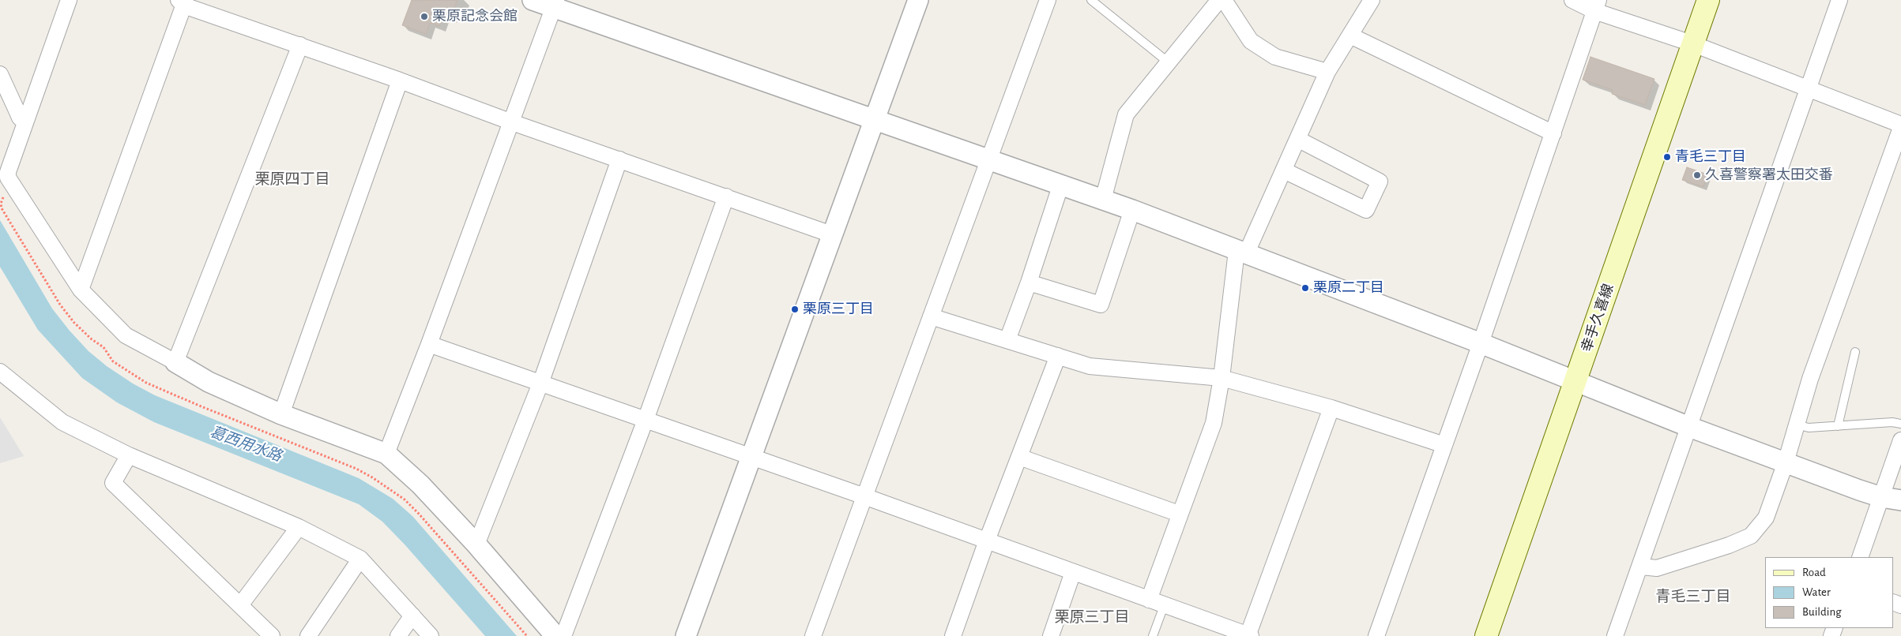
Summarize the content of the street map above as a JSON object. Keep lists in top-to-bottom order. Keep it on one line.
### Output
{"streets":{"main road":["幸手久喜線"]},"districts":["栗原四丁目","青毛三丁目","栗原三丁目"],"water":["葛西用水路"],"places":["栗原記念会館","青毛三丁目","久喜警察署太田交番","栗原二丁目","栗原三丁目"],"legend":["Road","Water","Building"]}
